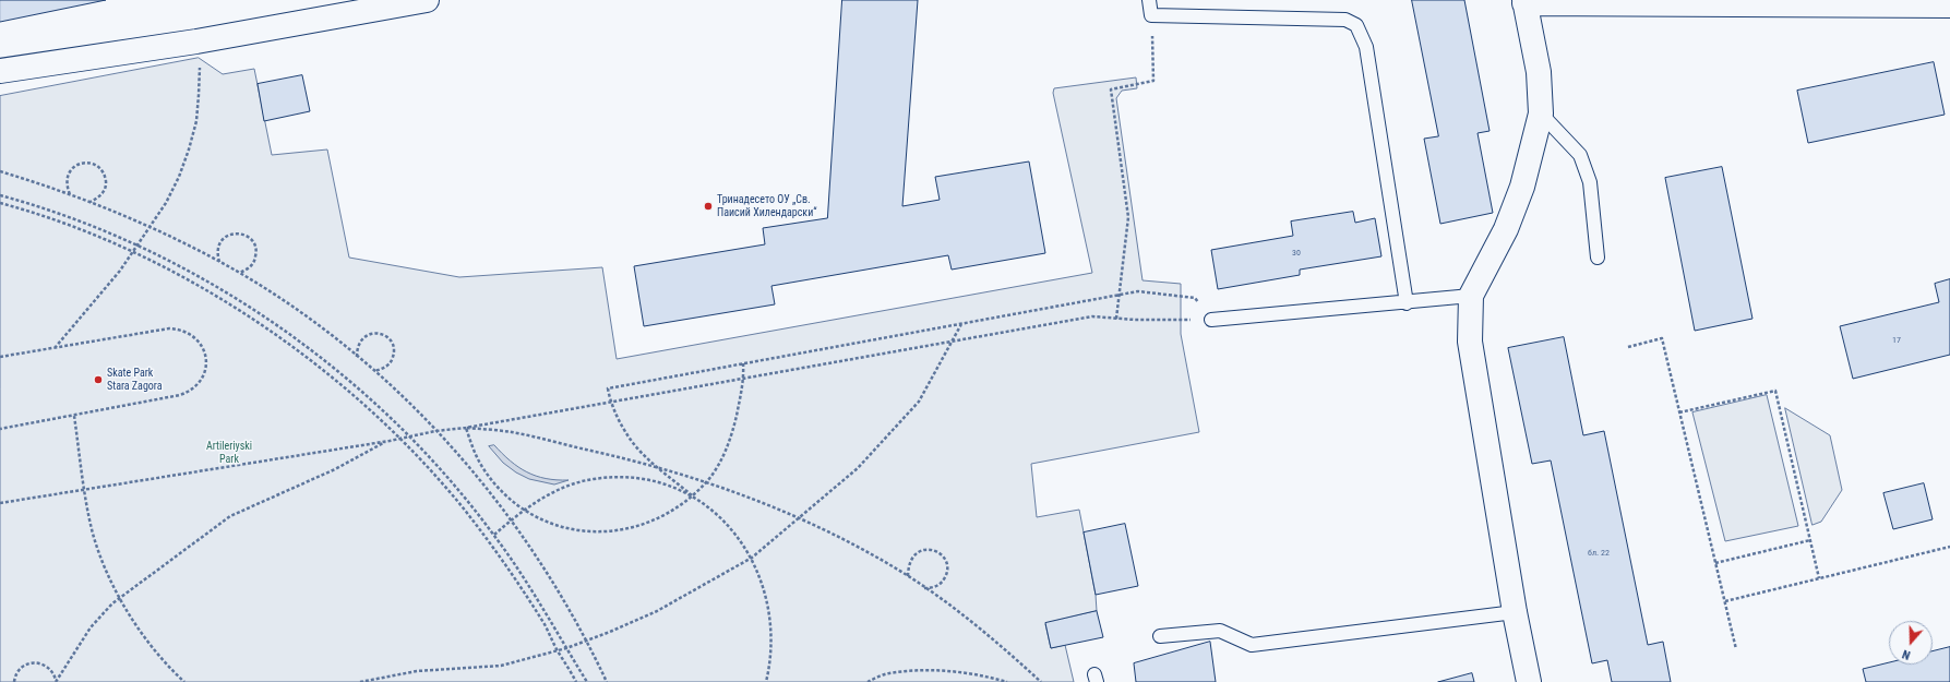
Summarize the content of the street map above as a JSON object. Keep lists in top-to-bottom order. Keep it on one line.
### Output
{"parks":["Artileriyski Park"],"places":["Тринадесето ОУ „Св. Паисий Хилендарски“","Skate Park Stara Zagora"],"house_numbers":["30","17","бл. 22"],"north":"bottom"}
